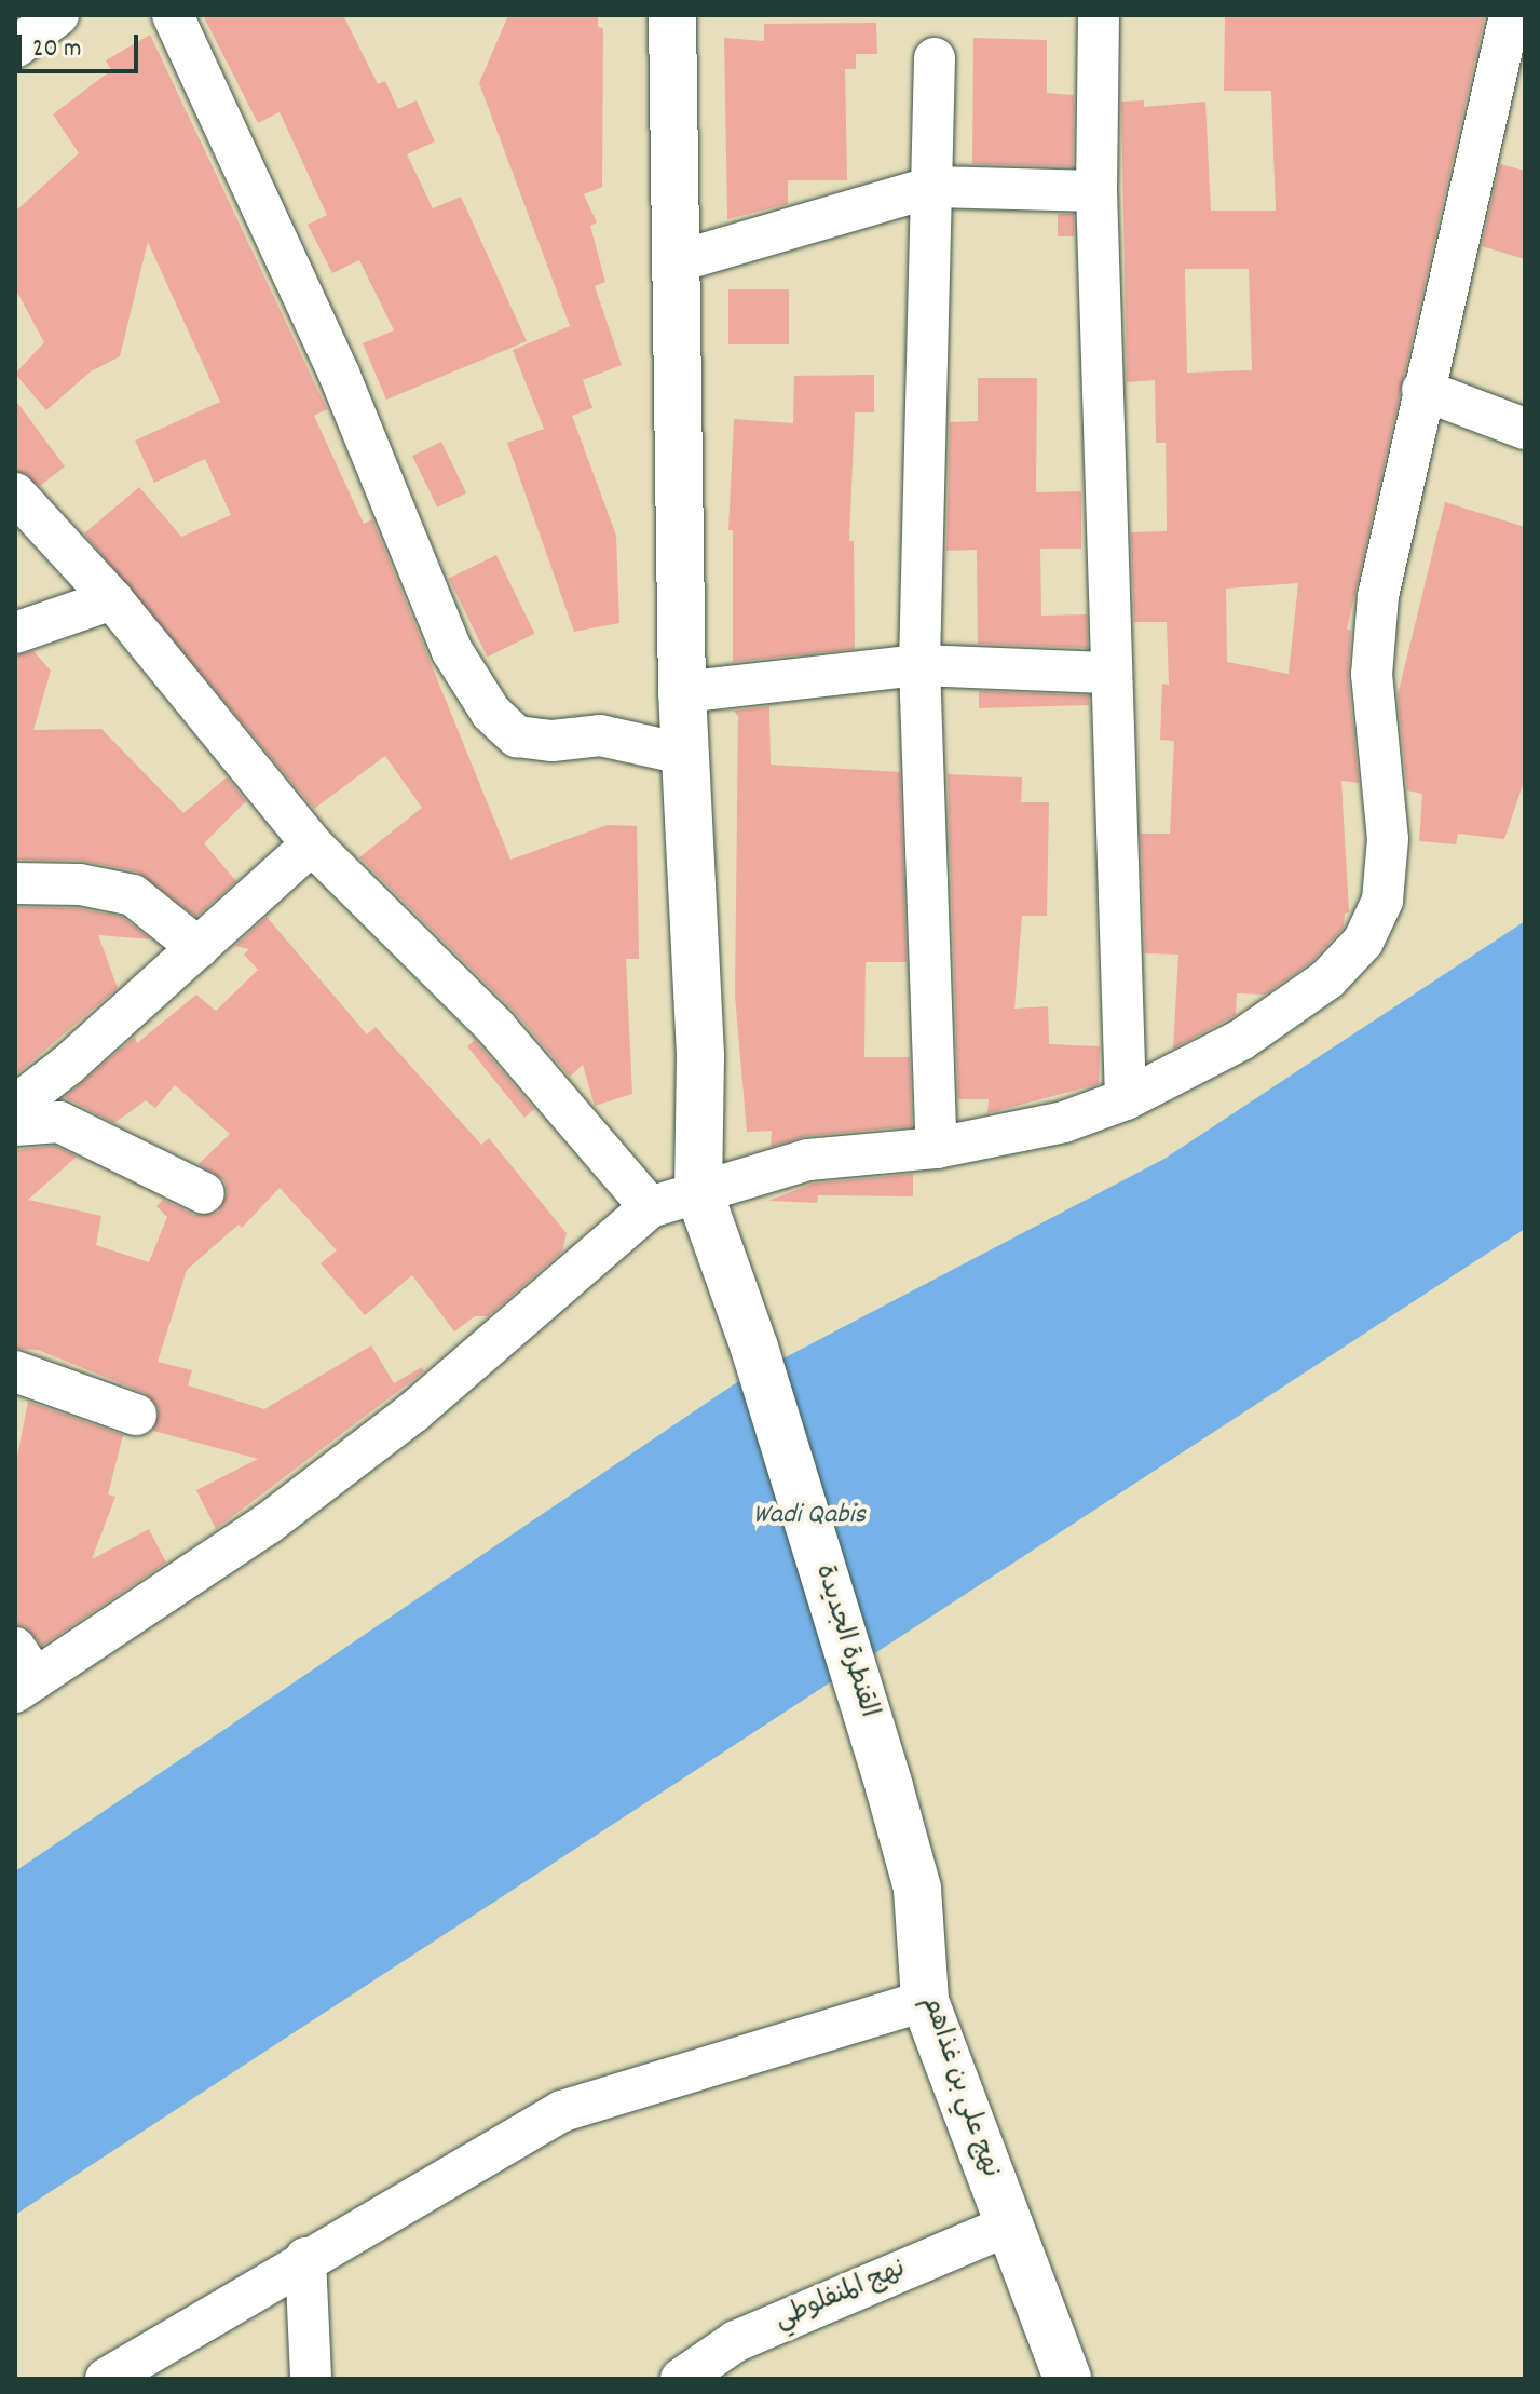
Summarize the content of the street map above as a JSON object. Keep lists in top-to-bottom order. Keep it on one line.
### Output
{"streets":{"main road":["القنطرة الجديدة","نهج علي بن غذاهم"],"street":["نهج المنفلوطي"]},"crossings":[["القنطرة الجديدة","نهج علي بن غذاهم"],["نهج علي بن غذاهم","نهج المنفلوطي"]],"water":["Wadi Qabis"],"scale_bar":"20 m"}
